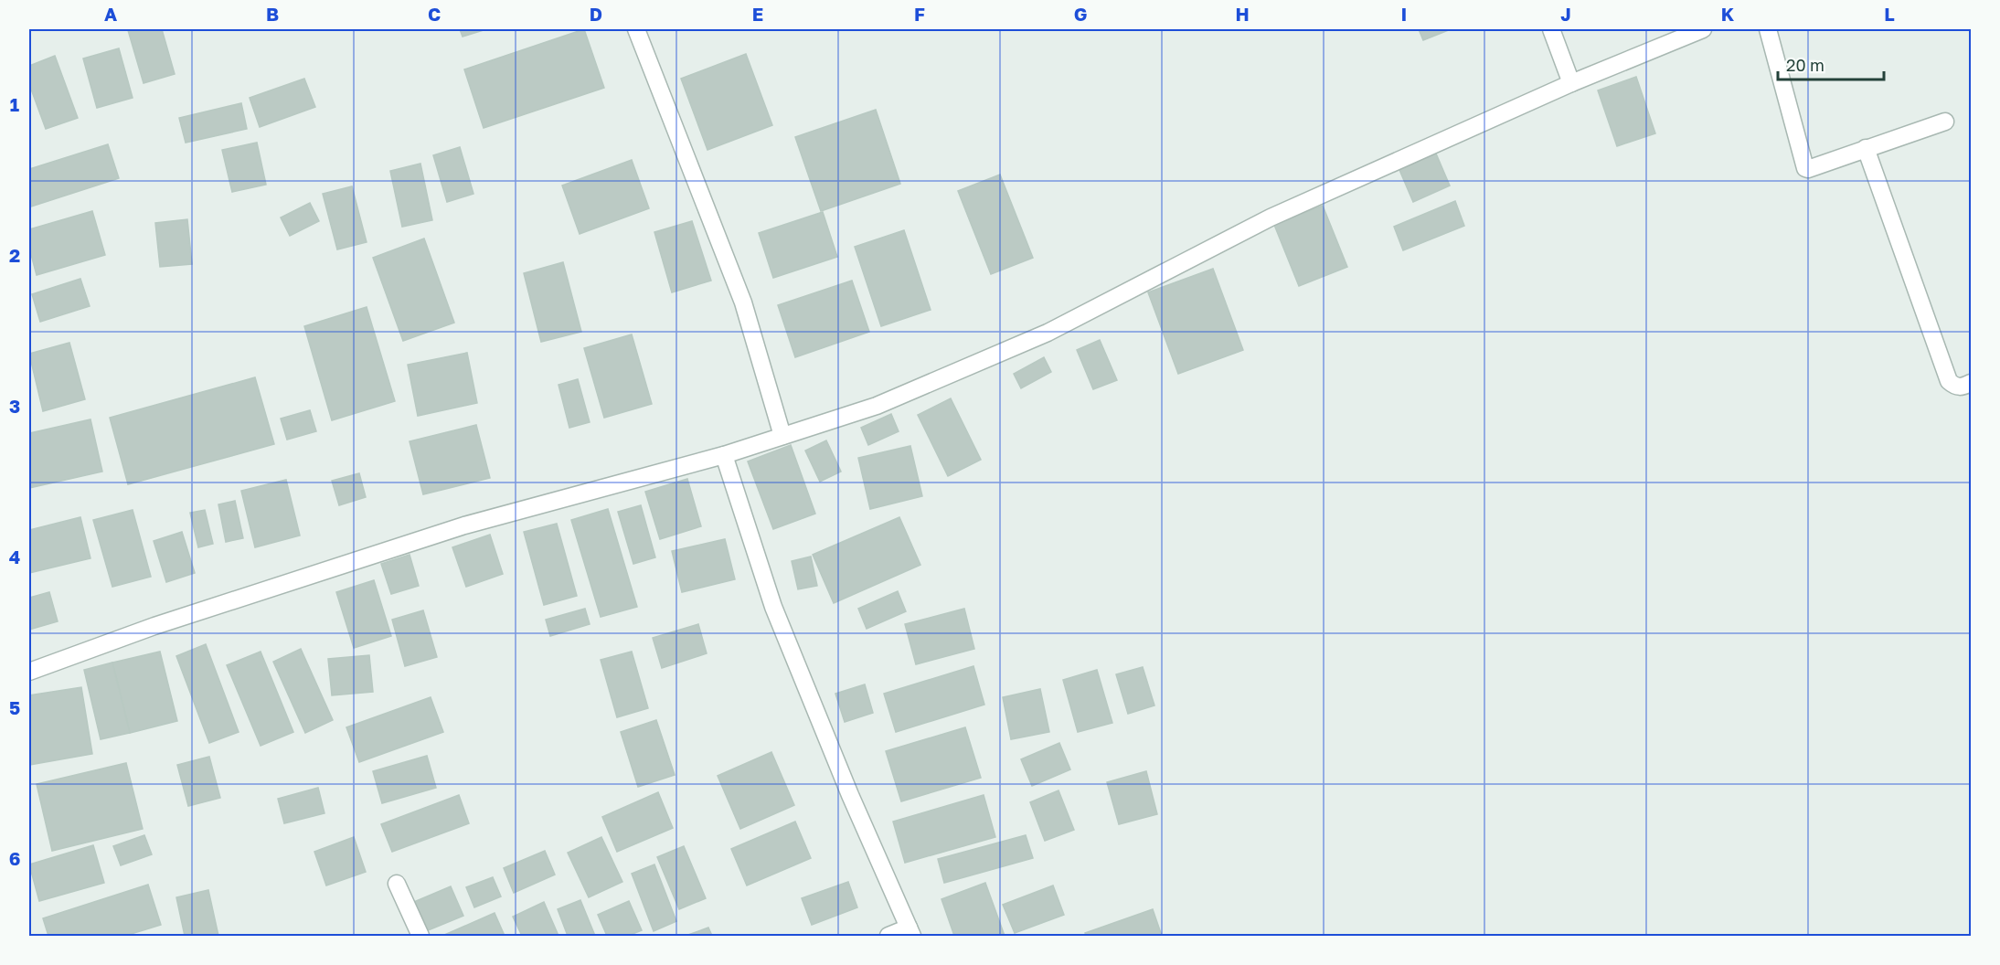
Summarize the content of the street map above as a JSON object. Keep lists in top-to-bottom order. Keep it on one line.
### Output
{"scale_bar":"20 m","grid":{"columns":["A","B","C","D","E","F","G","H","I","J","K","L"],"rows":["1","2","3","4","5","6"]}}
